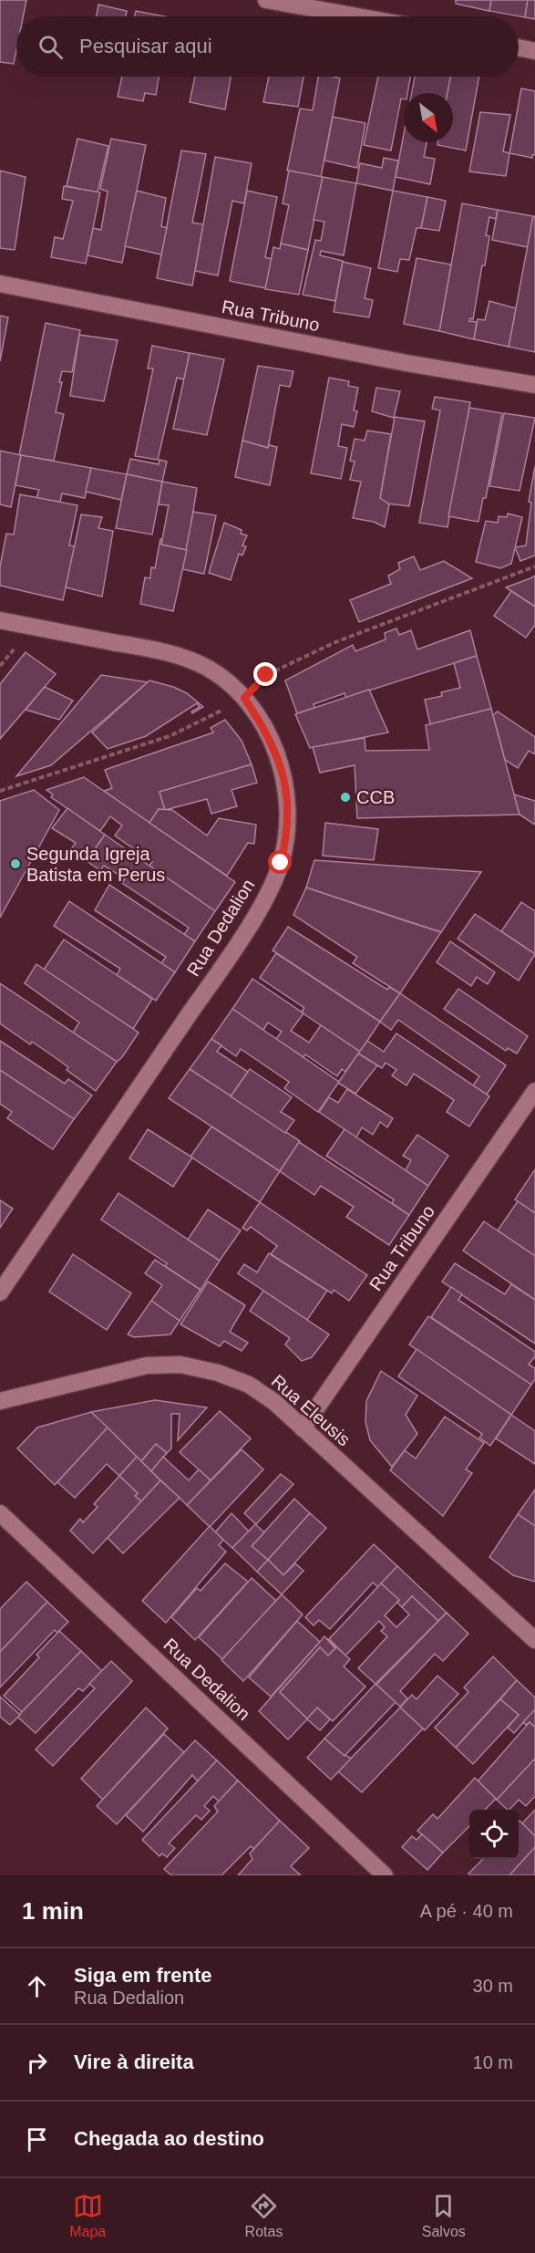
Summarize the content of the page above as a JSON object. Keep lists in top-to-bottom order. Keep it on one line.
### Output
{"streets":{"street":["Rua Tribuno","Rua Dedalion","Rua Eleusis"]},"crossings":[["Rua Tribuno","Rua Eleusis"]],"places":["CCB","Segunda Igreja Batista em Perus"],"north":"bottom right","page":{"search":"Pesquisar aqui","heading":["1 min","A pé · 40 m"],"list":[["Siga em frente","Rua Dedalion","30 m"],["Vire à direita","10 m"],"Chegada ao destino"],"nav":["Mapa","Rotas","Salvos"]}}
